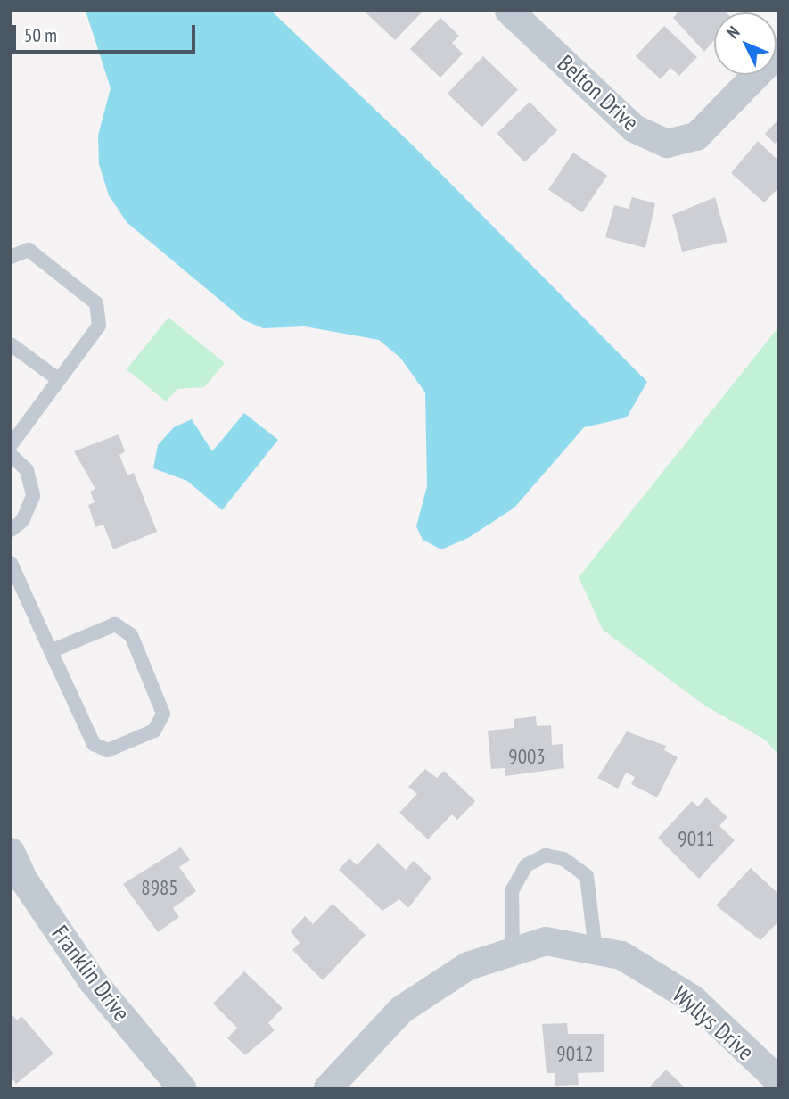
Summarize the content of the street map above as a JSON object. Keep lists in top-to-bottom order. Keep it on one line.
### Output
{"streets":{"street":["Belton Drive","Franklin Drive","Wyllys Drive"]},"house_numbers":["9003","9011","8985","9012"],"scale_bar":"50 m","north":"top left"}
